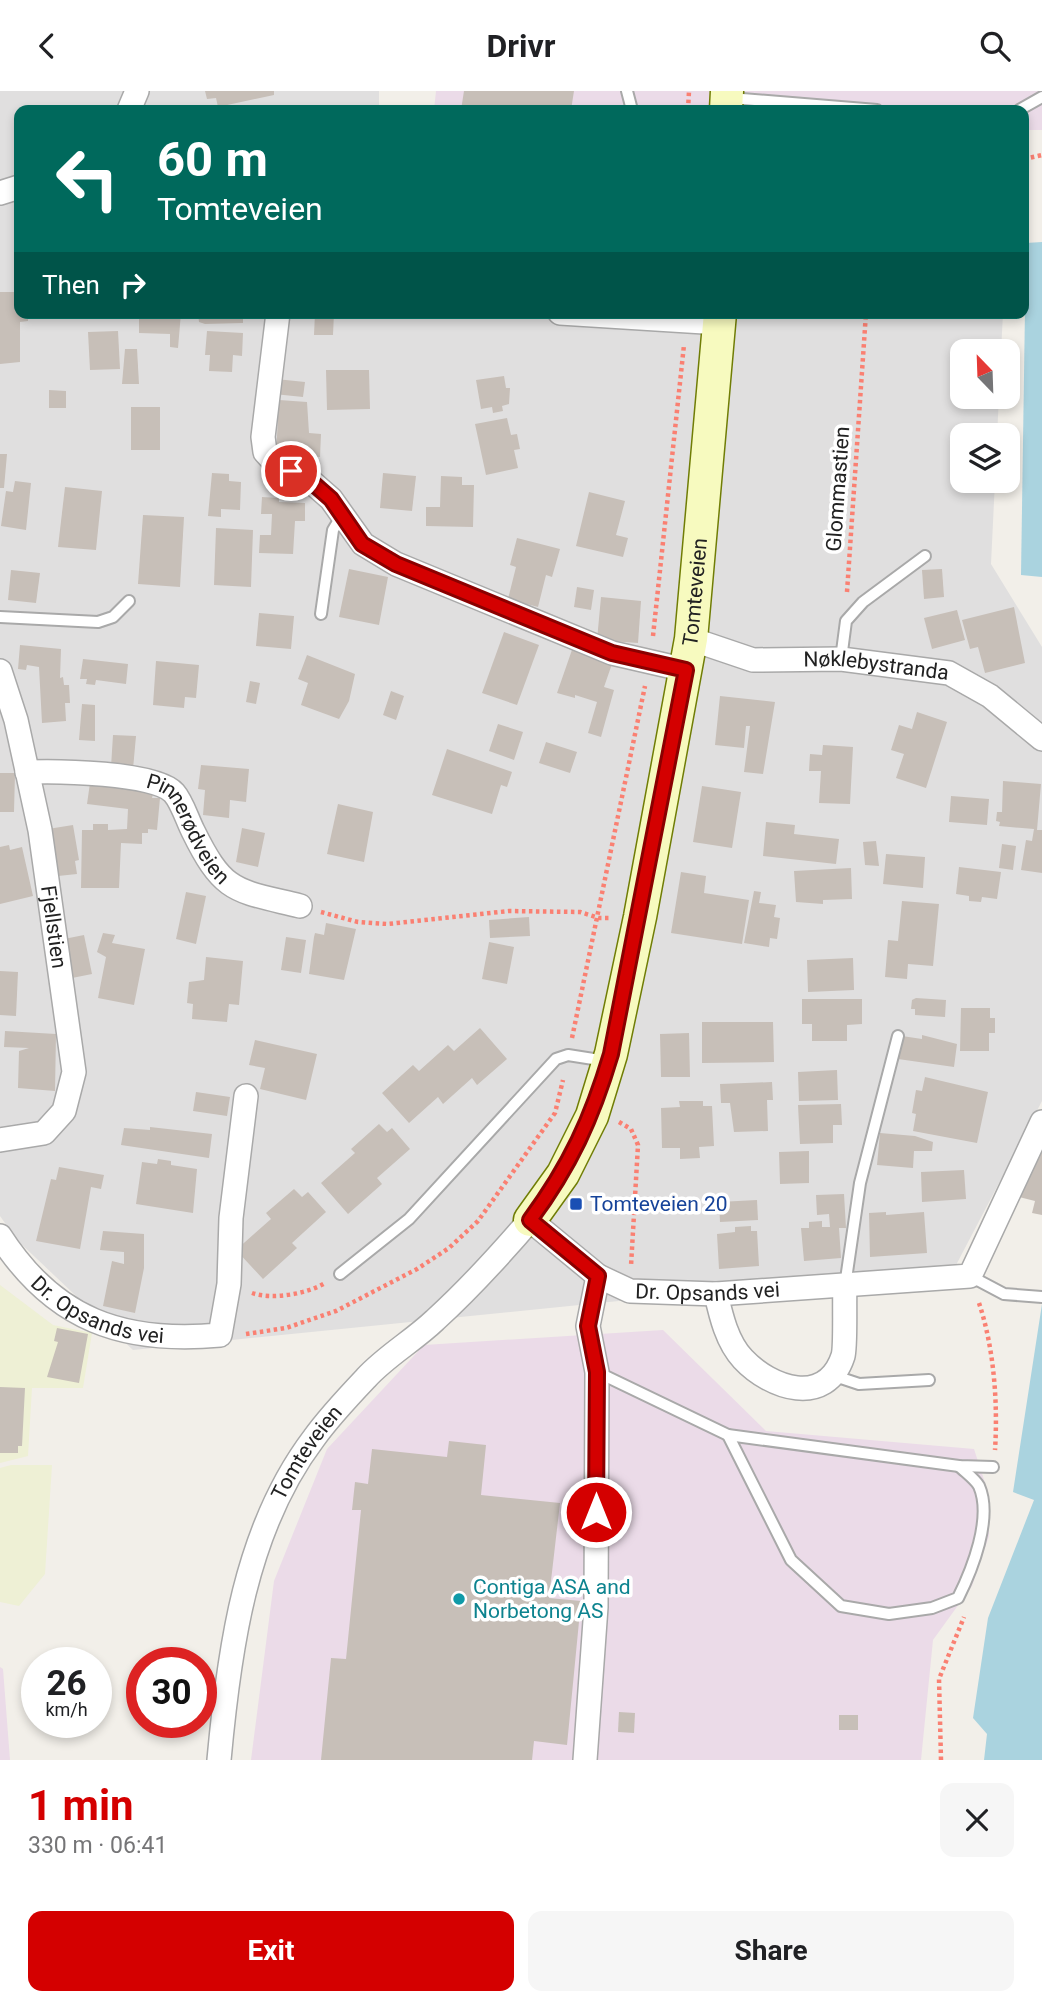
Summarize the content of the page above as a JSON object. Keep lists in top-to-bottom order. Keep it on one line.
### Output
{"streets":{"street":["Tomteveien","Nøklebystranda","Pinnerødveien","Fjellstien","Dr. Opsands vei"],"path":["Glommastien"]},"crossings":[["Tomteveien","Nøklebystranda"],["Pinnerødveien","Fjellstien"]],"places":{"transit":["Tomteveien 20"],"other":["Contiga ASA and Norbetong AS"]},"north":"top left","page":{"header":"Drivr","turn":["60 m","Tomteveien"],"then":"Then","speed":"26 km/h","limit":"30","heading":["1 min","330 m · 06:41"],"buttons":["Exit","Share"]}}
